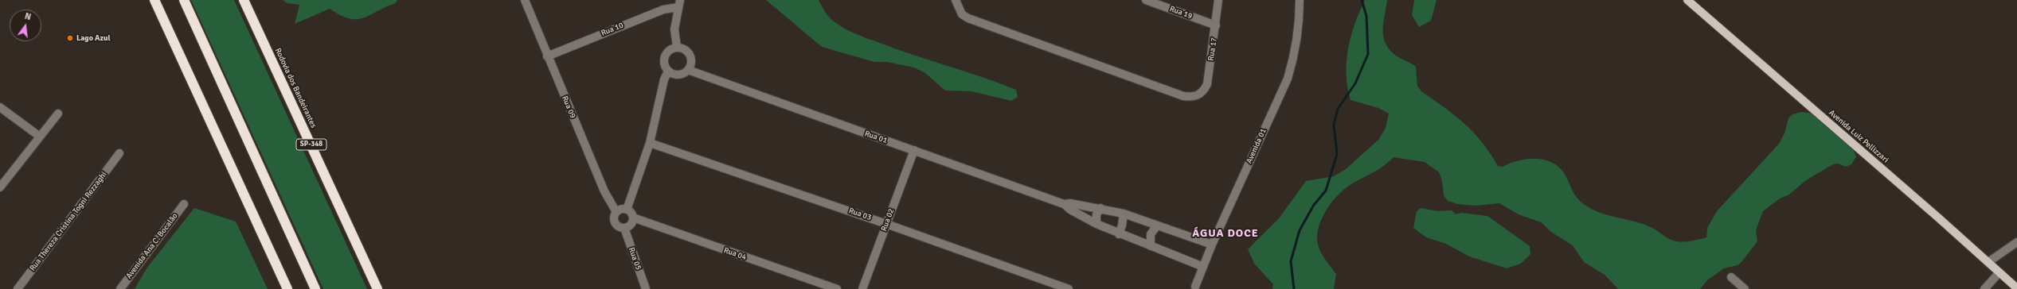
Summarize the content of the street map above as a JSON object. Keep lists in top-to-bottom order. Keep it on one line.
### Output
{"streets":{"highway":["Rodovia dos Bandeirantes","SP-348"],"main road":["Avenida Luiz Pellizzari"],"street":["Rua 19","Rua 10","Rua 17","Rua 09","Rua 01","Avenida 01","Rua 03","Rua 02","Rua Thereza Cristina Togni Rezzaghi","Avenida Ana C. Bocalão","Rua 04","Rua 05"]},"crossings":[["Rua 19","Rua 17"],["Rua 10","Rua 09"],["Rua 09","Rua 04"],["Rua 09","Rua 05"],["Rua 01","Rua 02"],["Rua 03","Rua 02"],["Rua 04","Rua 05"]],"districts":["ÁGUA DOCE"],"places":["Lago Azul"],"north":"top"}
